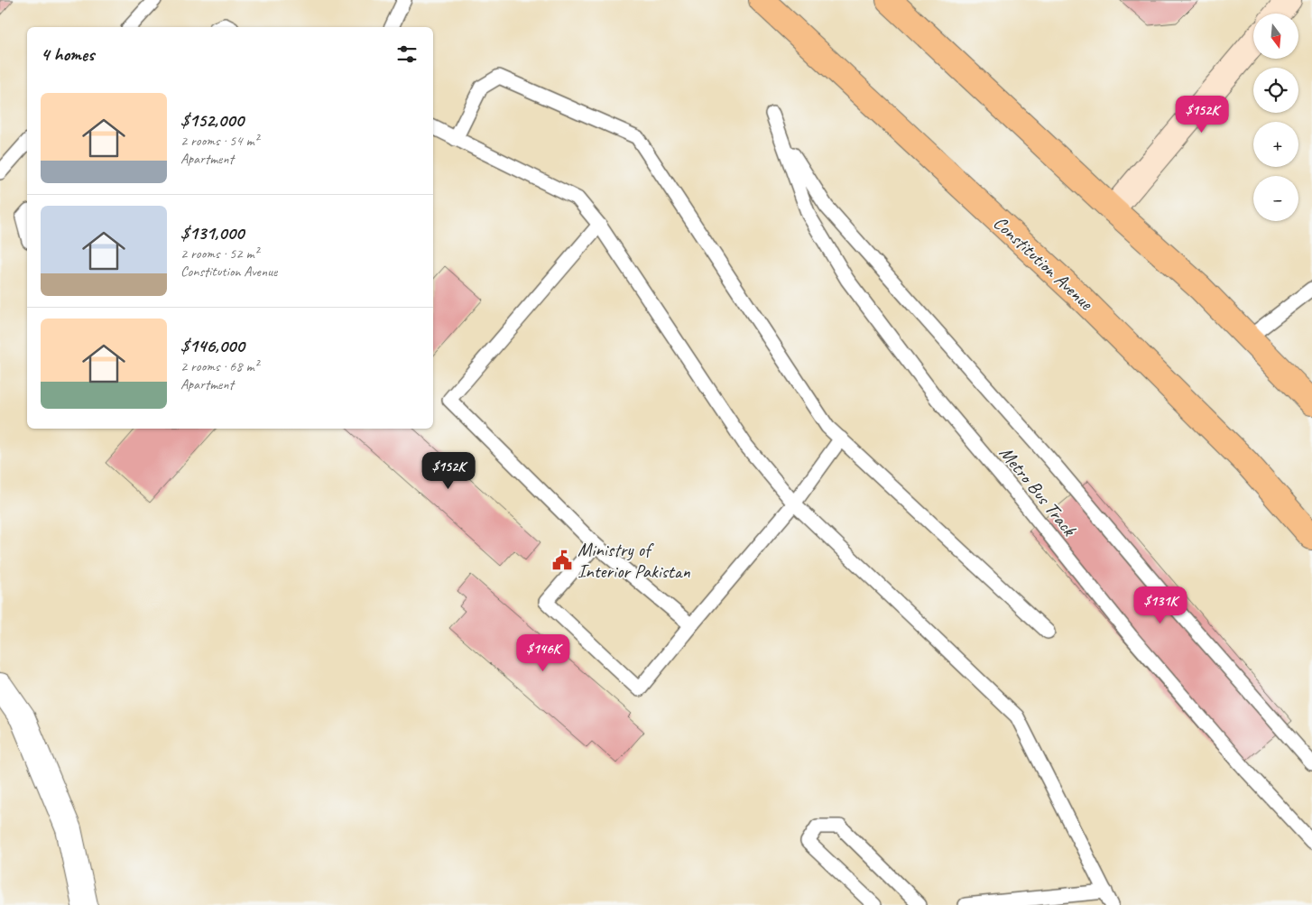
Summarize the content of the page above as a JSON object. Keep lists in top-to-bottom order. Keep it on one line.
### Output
{"streets":{"main road":["Constitution Avenue"],"lane":["Metro Bus Track"]},"places":{"public building":["Ministry of Interior Pakistan"]},"north":"bottom","page":{"map_buttons":["+","−"],"heading":"4 homes","list":[{"name":"$152,000","note":"2 rooms · 54 m² · Apartment"},{"name":"$131,000","note":"2 rooms · 52 m² · Constitution Avenue"},{"name":"$146,000","note":"2 rooms · 68 m² · Apartment"}],"price":["$152K","$152K","$131K","$146K"]}}
